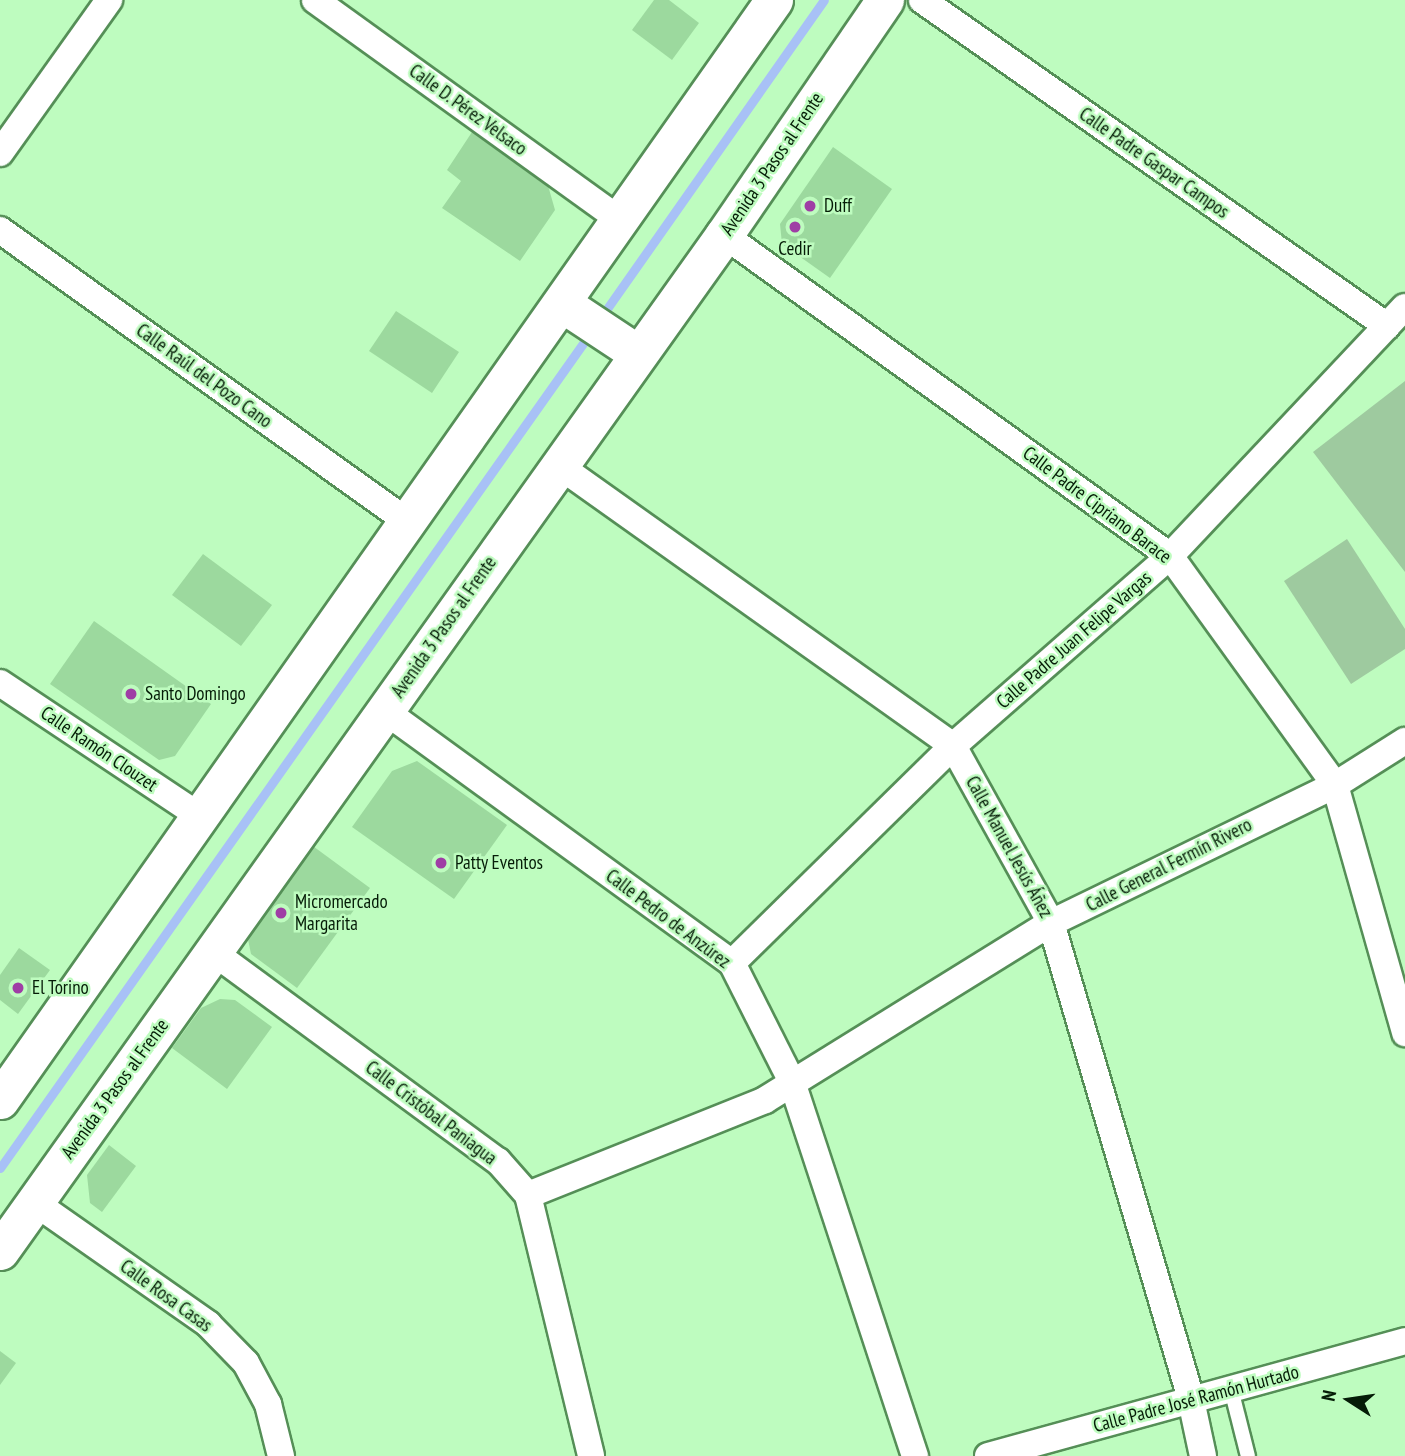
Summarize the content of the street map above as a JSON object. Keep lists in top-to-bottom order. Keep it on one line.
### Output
{"streets":{"main road":["Avenida 3 Pasos al Frente"],"street":["Calle D. Pérez Velsaco","Calle Padre Gaspar Campos","Calle Raúl del Pozo Cano","Calle Padre Cipriano Barace","Calle Padre Juan Felipe Vargas","Calle Ramón Clouzet","Calle Manuel Jesús Áñez","Calle General Fermín Rivero","Calle Pedro de Anzúrez","Calle Cristóbal Paniagua","Calle Rosa Casas","Calle Padre José Ramón Hurtado"]},"crossings":[["Calle Padre Gaspar Campos","Calle Padre Juan Felipe Vargas"],["Avenida 3 Pasos al Frente","Calle Padre Cipriano Barace"],["Avenida 3 Pasos al Frente","Calle Manuel Jesús Áñez"],["Avenida 3 Pasos al Frente","Calle Pedro de Anzúrez"],["Avenida 3 Pasos al Frente","Calle Cristóbal Paniagua"],["Avenida 3 Pasos al Frente","Calle Rosa Casas"],["Calle Padre Cipriano Barace","Calle Padre Juan Felipe Vargas"],["Calle Padre Cipriano Barace","Calle General Fermín Rivero"],["Calle Padre Juan Felipe Vargas","Calle Manuel Jesús Áñez"],["Calle Padre Juan Felipe Vargas","Calle Pedro de Anzúrez"],["Calle Manuel Jesús Áñez","Calle General Fermín Rivero"],["Calle Manuel Jesús Áñez","Calle Padre José Ramón Hurtado"],["Calle General Fermín Rivero","Calle Pedro de Anzúrez"],["Calle General Fermín Rivero","Calle Cristóbal Paniagua"]],"places":["Duff","Cedir","Santo Domingo","Patty Eventos","Micromercado Margarita","El Torino"],"north":"left"}
